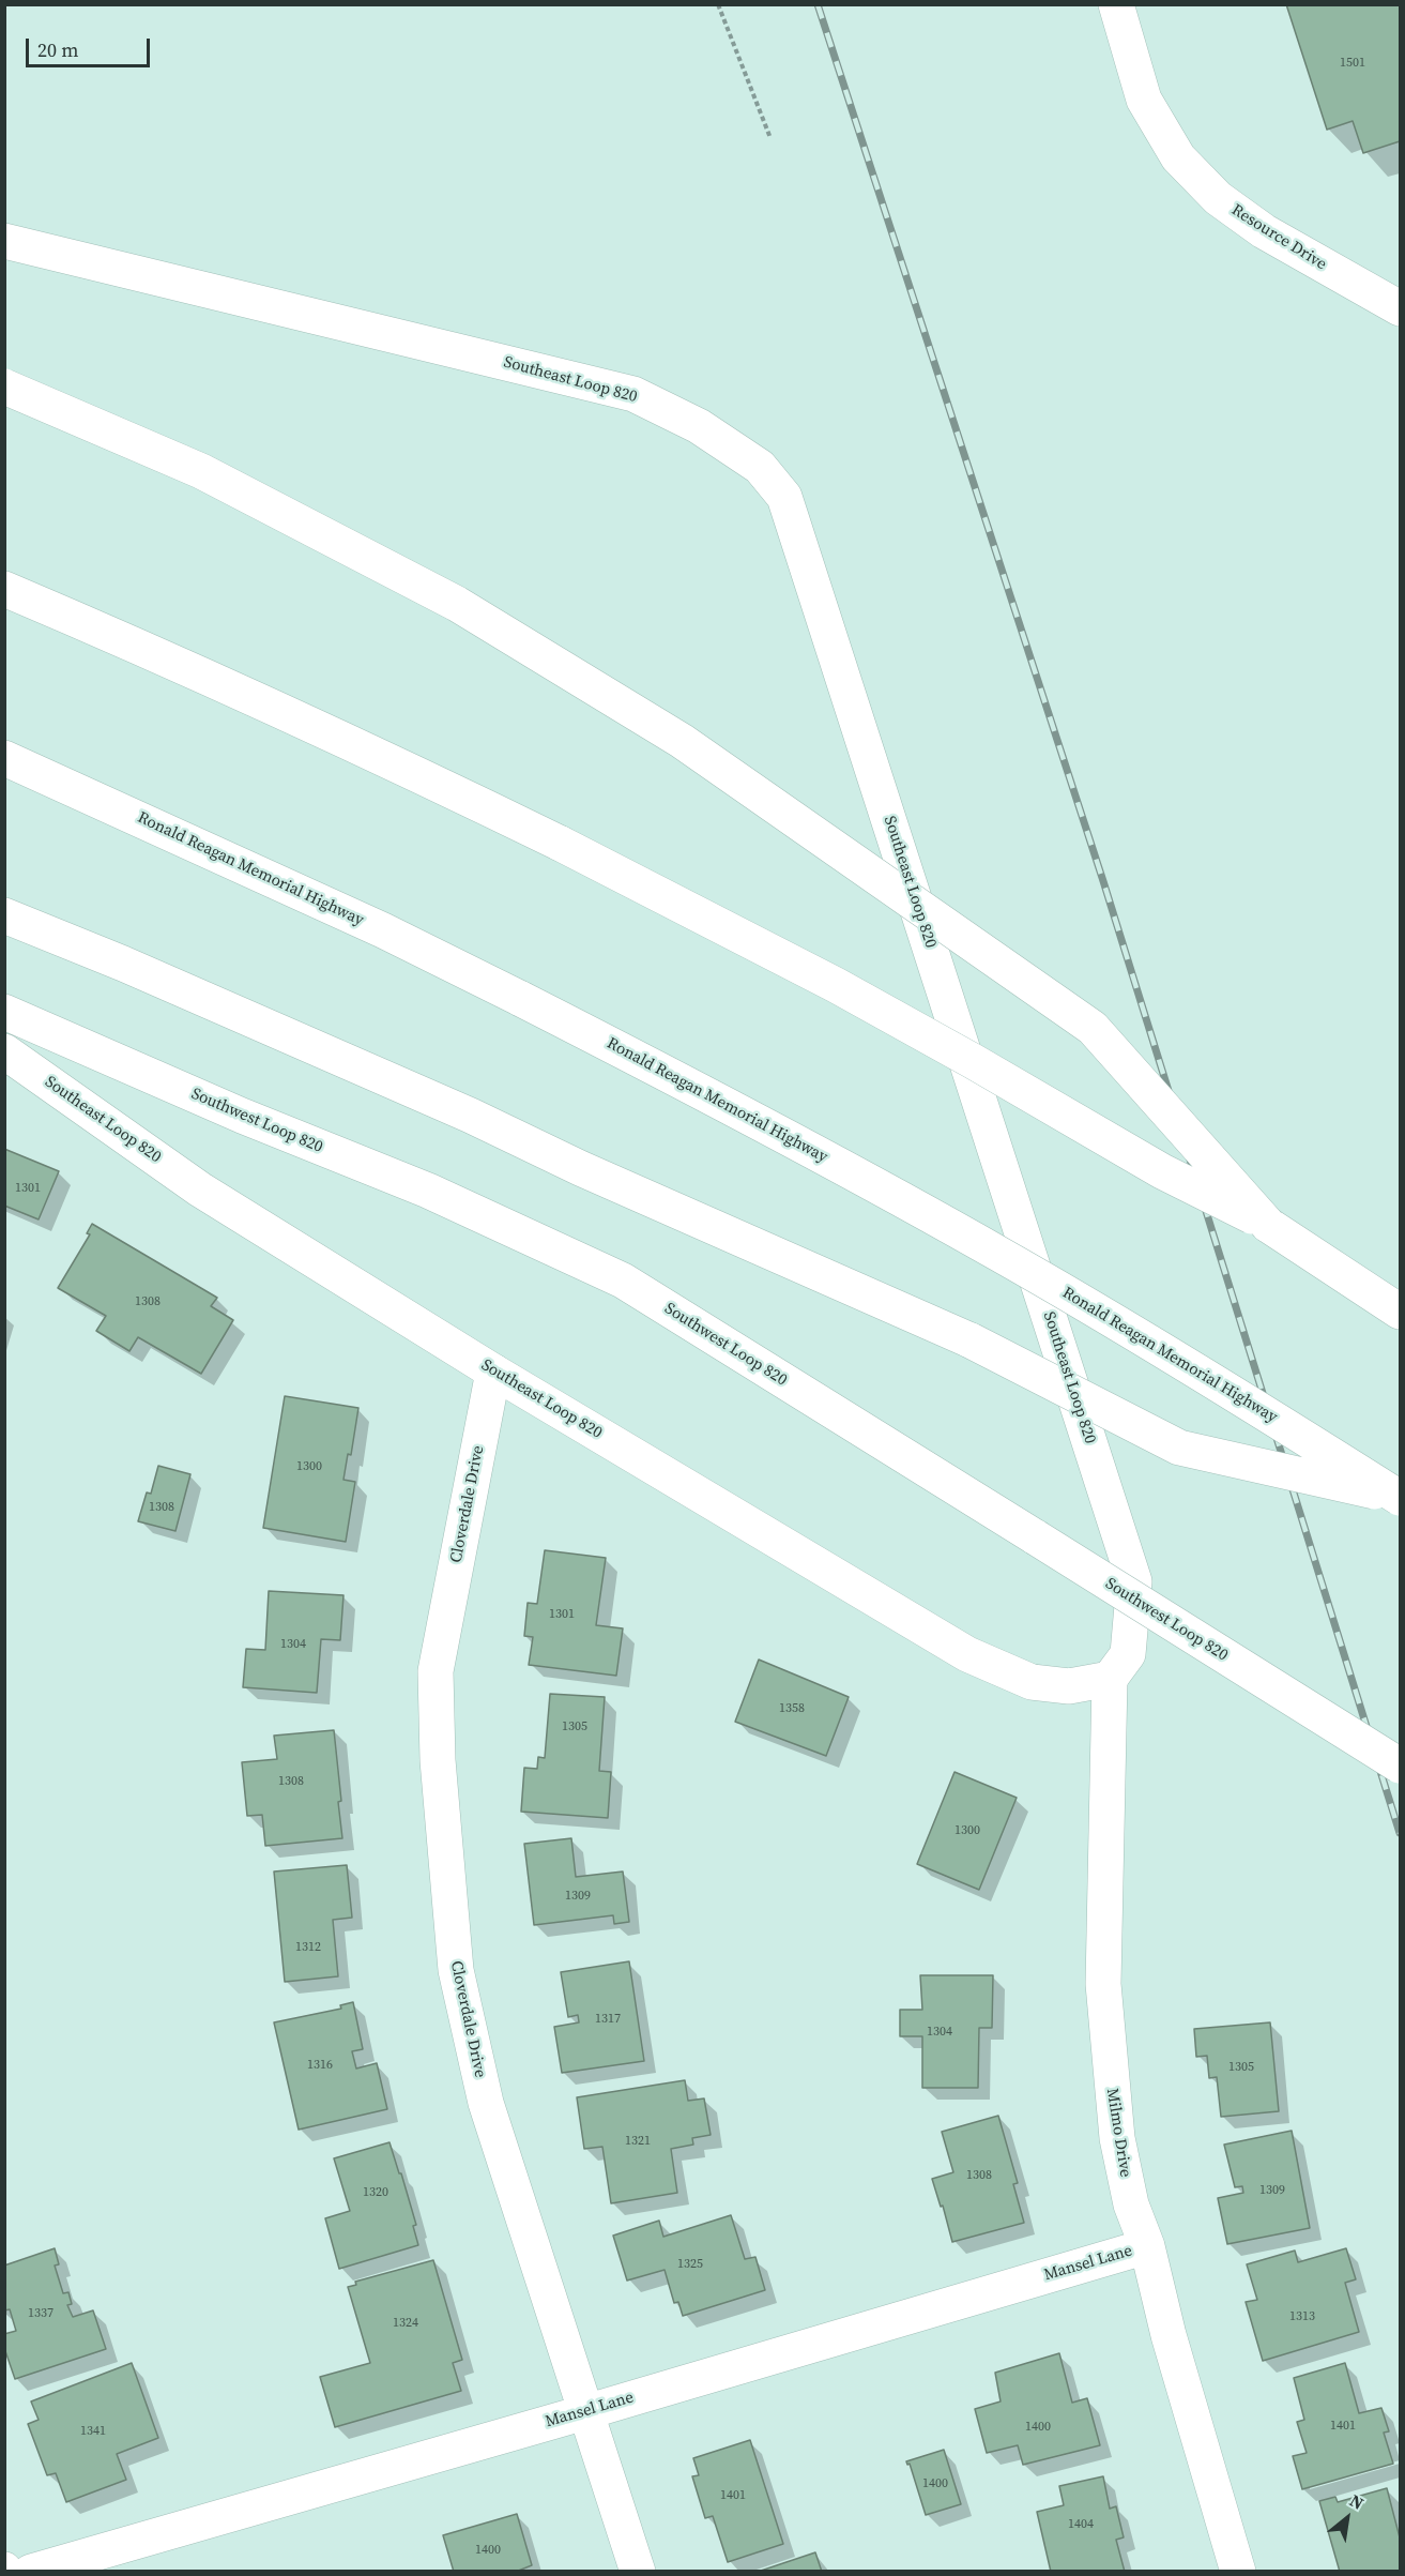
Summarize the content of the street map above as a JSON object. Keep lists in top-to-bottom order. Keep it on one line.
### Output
{"streets":{"main road":["Resource Drive","Southeast Loop 820","Ronald Reagan Memorial Highway","Southwest Loop 820","Cloverdale Drive","Milmo Drive","Mansel Lane"]},"crossings":[["Southeast Loop 820","Cloverdale Drive"],["Southeast Loop 820","Milmo Drive"],["Cloverdale Drive","Mansel Lane"],["Milmo Drive","Mansel Lane"]],"house_numbers":["1501","1301","1308","1300","1308","1301","1304","1358","1305","1308","1300","1309","1312","1317","1304","1316","1305","1321","1308","1309","1320","1325","1337","1313","1324","1401","1400","1341","1400","1401","1404","1400"],"scale_bar":"20 m","north":"top right"}
